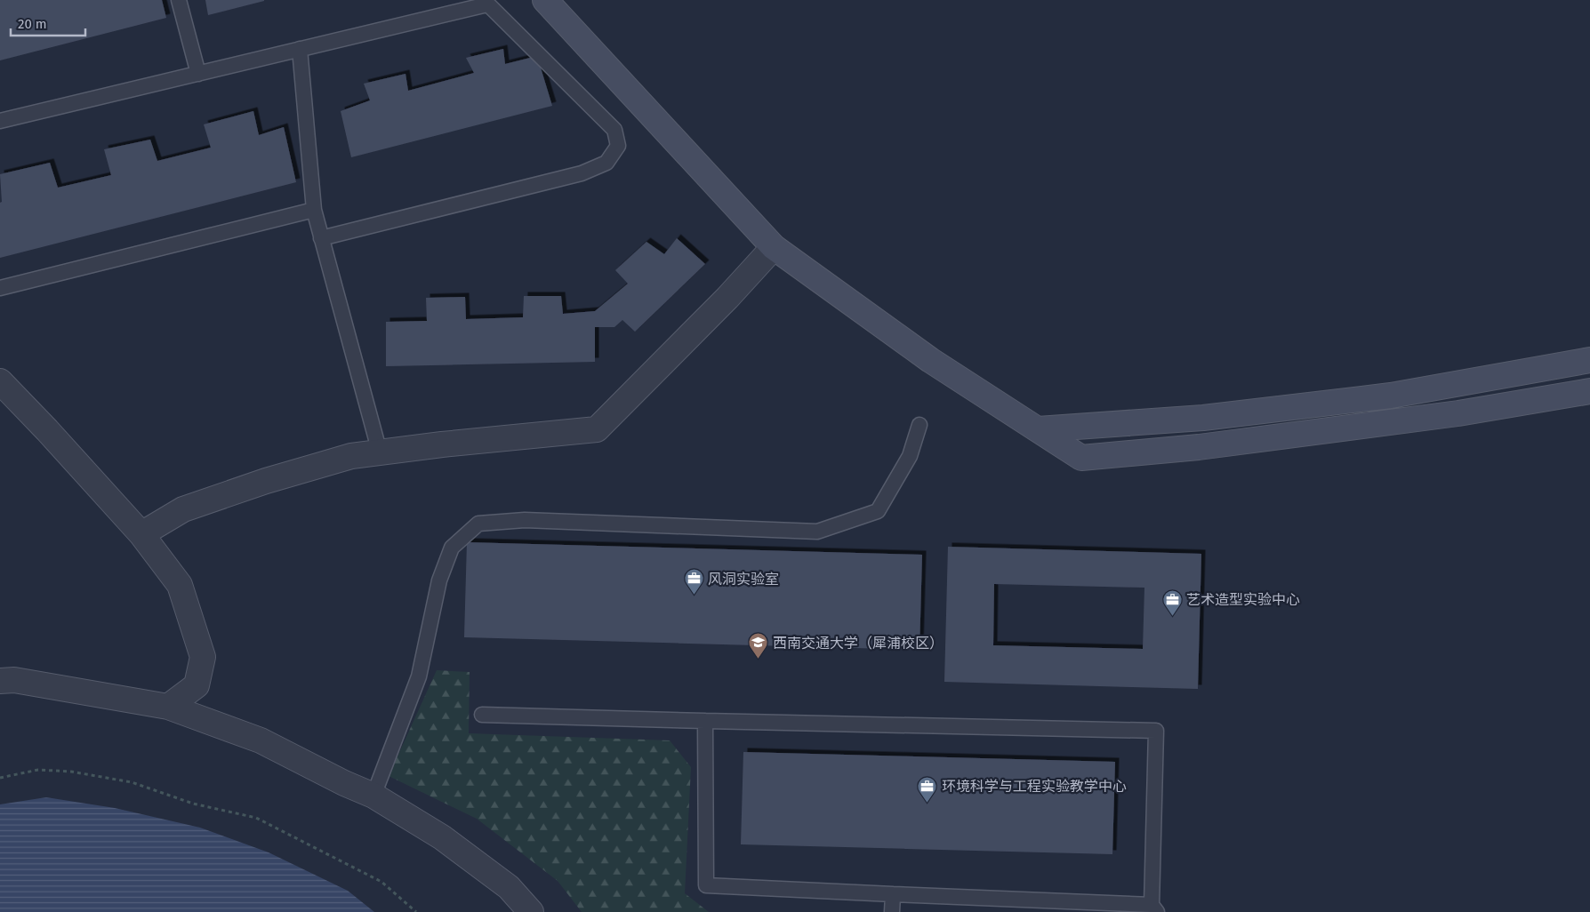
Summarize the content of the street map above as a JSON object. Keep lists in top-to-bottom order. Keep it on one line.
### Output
{"places":{"office":["风洞实验室","艺术造型实验中心","环境科学与工程实验教学中心"],"school or university":["西南交通大学（犀浦校区）"]},"scale_bar":"20 m"}
